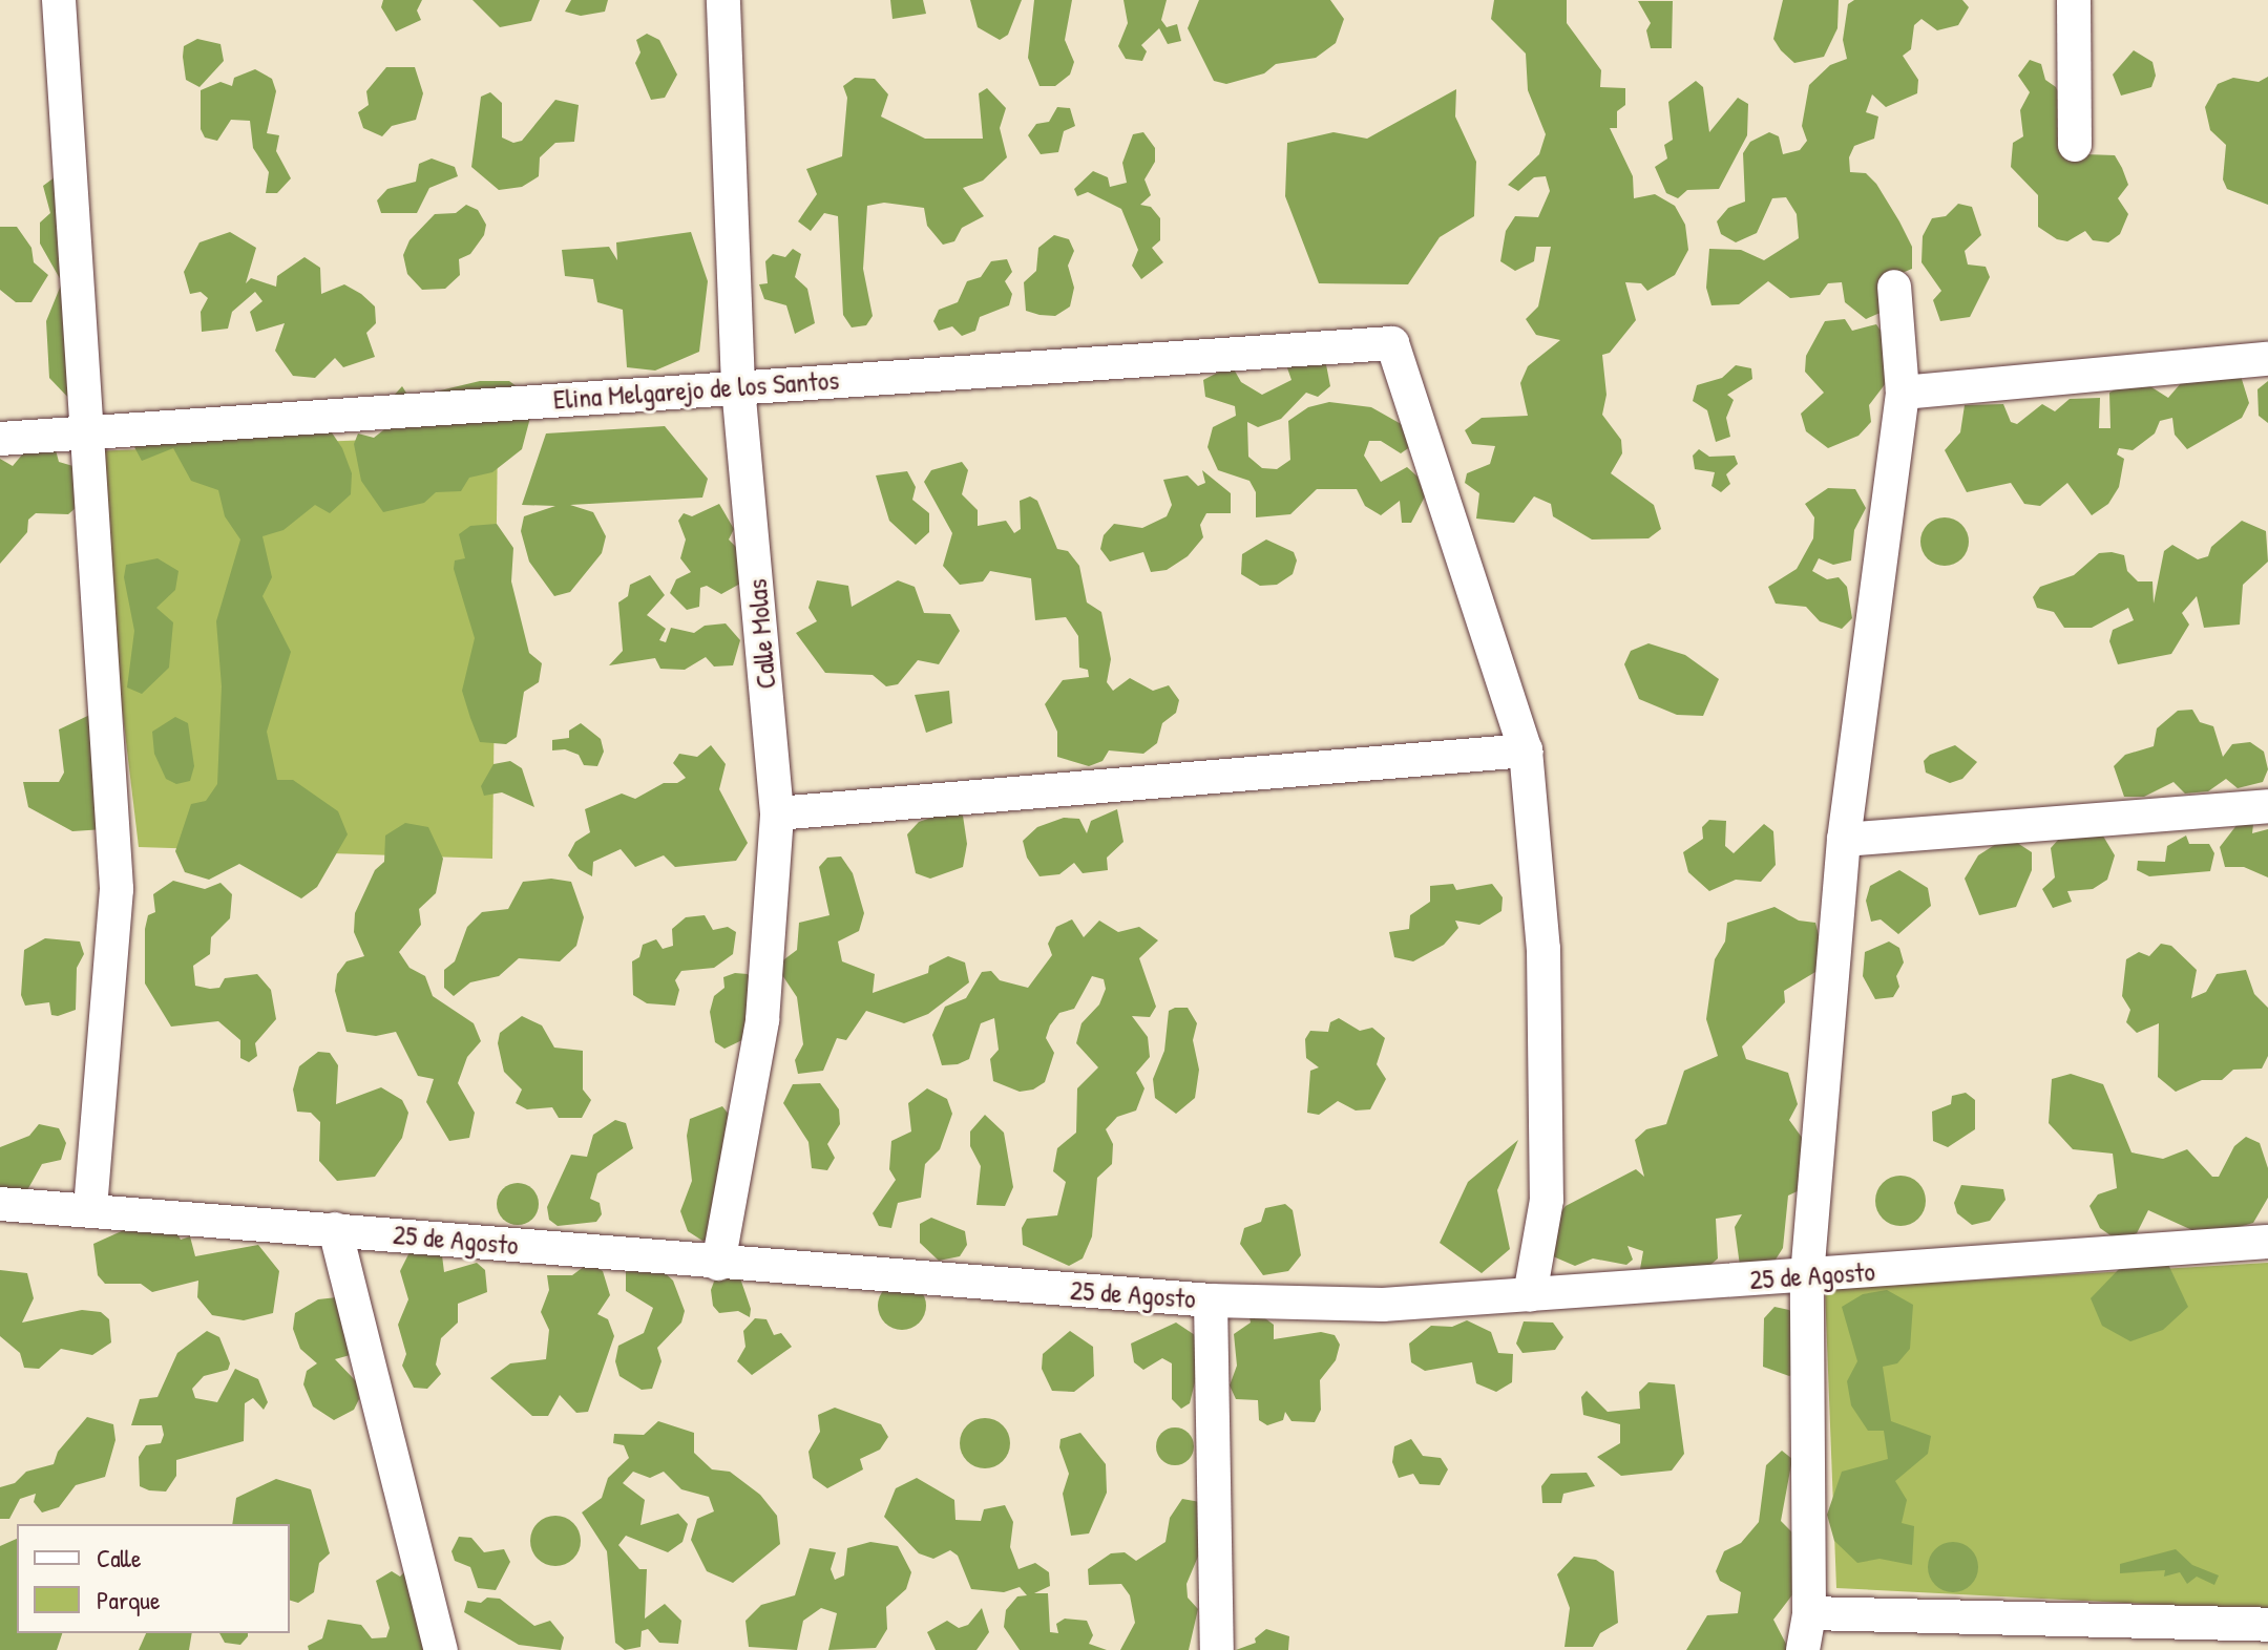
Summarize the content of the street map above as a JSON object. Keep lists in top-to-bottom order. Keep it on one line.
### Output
{"streets":{"street":["Elina Melgarejo de los Santos","Calle Molas","25 de Agosto"]},"crossings":[["Elina Melgarejo de los Santos","Calle Molas"],["Calle Molas","25 de Agosto"]],"legend":["Calle","Parque"]}
